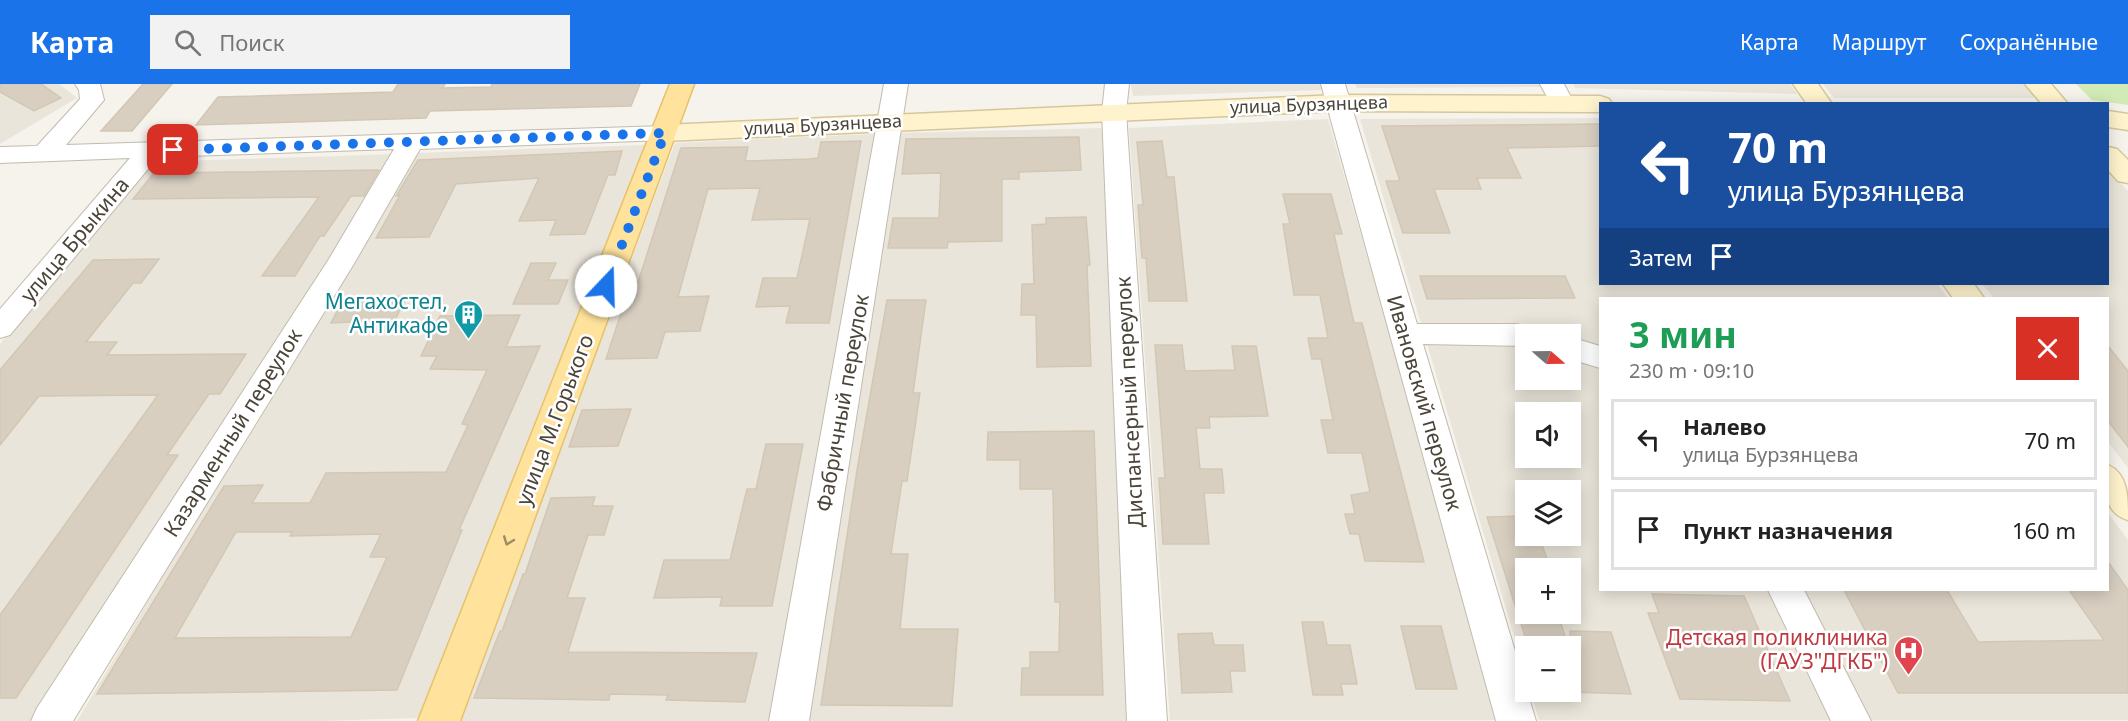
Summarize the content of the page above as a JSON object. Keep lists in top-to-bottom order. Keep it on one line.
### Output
{"streets":{"main road":["улица М.Горького"],"street":["улица Бурзянцева","улица Брыкина","Диспансерный переулок","Фабричный переулок","Ивановский переулок","Казарменный переулок"]},"crossings":[["улица Бурзянцева","улица Брыкина"],["улица Бурзянцева","Диспансерный переулок"],["улица Бурзянцева","Фабричный переулок"],["улица Бурзянцева","Ивановский переулок"],["улица Бурзянцева","улица М.Горького"],["улица Бурзянцева","Казарменный переулок"]],"one_way":["улица М.Горького"],"places":{"building":["Мегахостел, Антикафе"],"hospital":["Детская поликлиника (ГАУЗ\"ДГКБ\")"]},"north":"right","page":{"header":"Карта","search":"Поиск","nav":["Карта","Маршрут","Сохранённые"],"turn":["70 m","улица Бурзянцева"],"then":"Затем","heading":["3 мин","230 m · 09:10"],"map_buttons":["+","−"],"list":[{"name":"Налево","note":"улица Бурзянцева","value":"70 m"},{"name":"Пункт назначения","value":"160 m"}]}}
